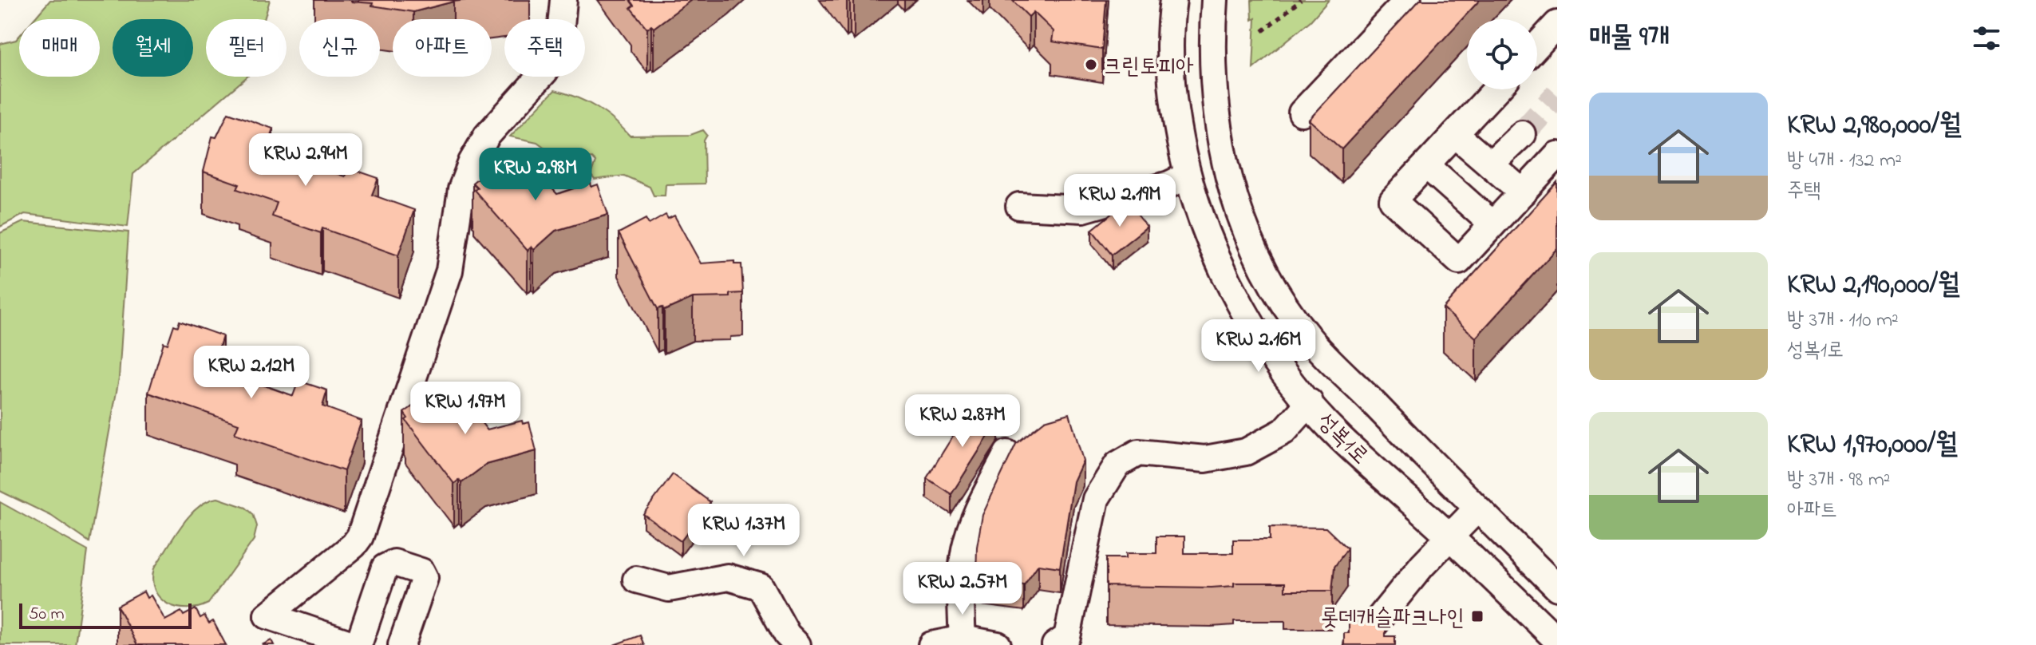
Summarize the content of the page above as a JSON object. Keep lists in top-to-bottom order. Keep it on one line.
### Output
{"streets":{"street":["성복1로"]},"places":{"other":["크린토피아"],"transit":["롯데캐슬파크나인"]},"scale_bar":"50 m","page":{"heading":"매물 9개","chip":["매매","월세","필터","신규","아파트","주택"],"list":[{"name":"KRW 2,980,000/월","note":"방 4개 · 132 m² · 주택"},{"name":"KRW 2,190,000/월","note":"방 3개 · 110 m² · 성복1로"},{"name":"KRW 1,970,000/월","note":"방 3개 · 98 m² · 아파트"}],"price":["KRW 2.94M","KRW 2.98M","KRW 2.19M","KRW 2.16M","KRW 2.12M","KRW 1.97M","KRW 2.87M","KRW 1.37M","KRW 2.57M"],"scale":"50 m"}}
